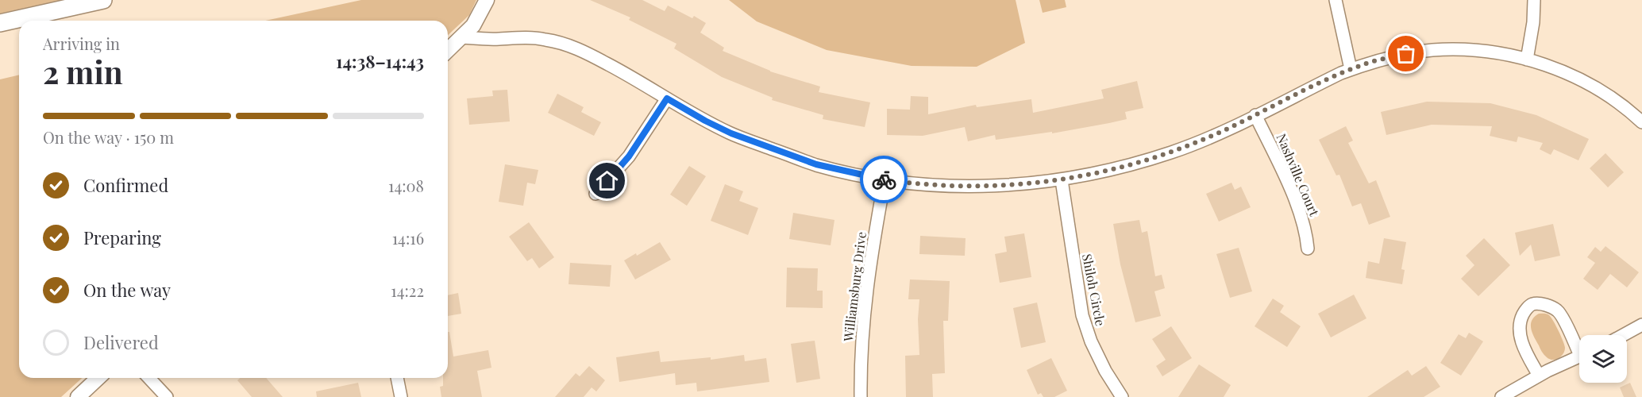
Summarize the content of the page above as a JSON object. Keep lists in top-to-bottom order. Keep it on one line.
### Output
{"streets":{"street":["Nashville Court","Williamsburg Drive","Shiloh Circle"]},"page":{"heading":["2 min","Arriving in","14:38–14:43"],"bar":"On the way · 150 m","list":[["Confirmed","14:08"],["Preparing","14:16"],["On the way","14:22"],"Delivered"]}}
